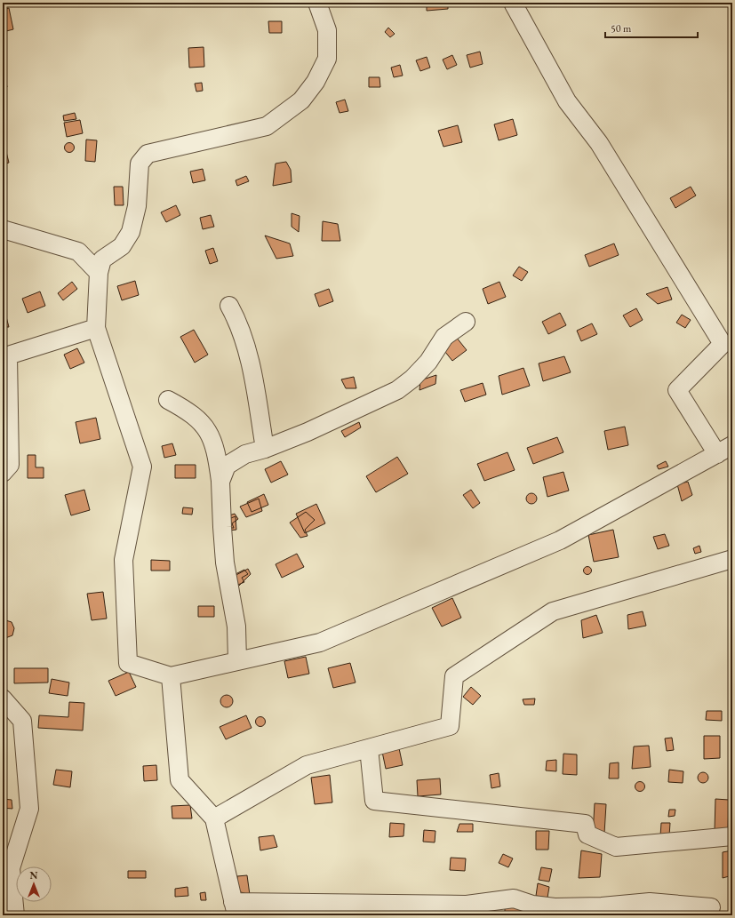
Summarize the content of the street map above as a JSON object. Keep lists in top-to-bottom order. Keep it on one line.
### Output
{"scale_bar":"50 m","north":"top"}
